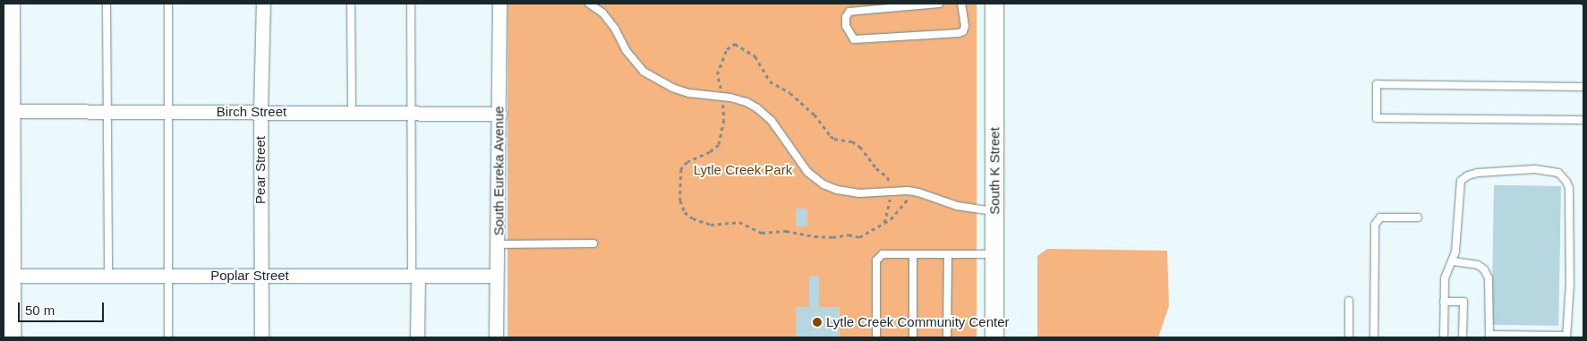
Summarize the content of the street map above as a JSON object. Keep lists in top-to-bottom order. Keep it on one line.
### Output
{"streets":{"street":["Birch Street","Pear Street","South Eureka Avenue","South K Street","Poplar Street"]},"crossings":[["Birch Street","Pear Street"],["Birch Street","South Eureka Avenue"],["Pear Street","Poplar Street"],["South Eureka Avenue","Poplar Street"]],"parks":["Lytle Creek Park"],"places":["Lytle Creek Community Center"],"scale_bar":"50 m"}
